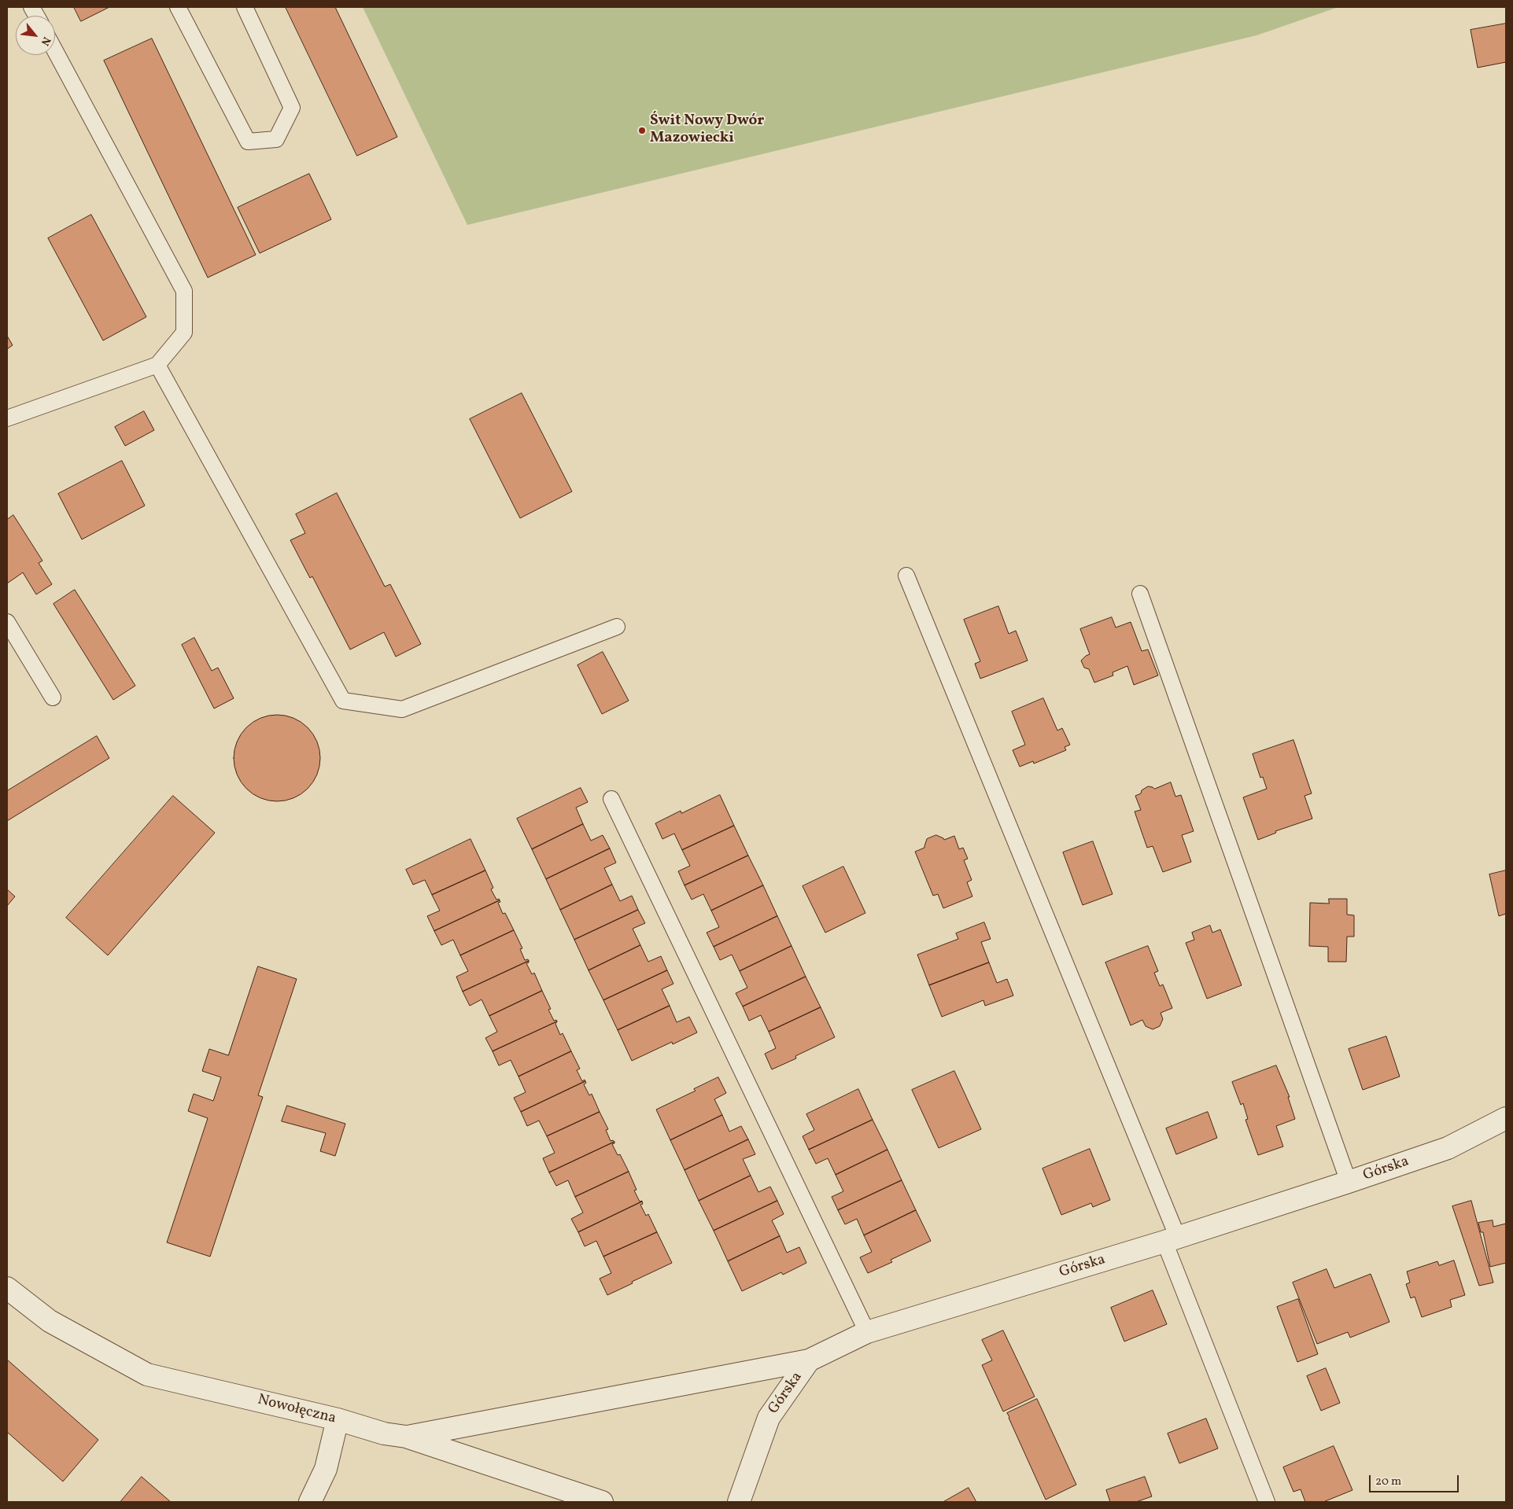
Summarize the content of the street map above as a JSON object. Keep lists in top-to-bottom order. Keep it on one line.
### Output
{"streets":{"street":["Górska","Nowołęczna"]},"places":["Świt Nowy Dwór Mazowiecki"],"scale_bar":"20 m","north":"bottom right"}
